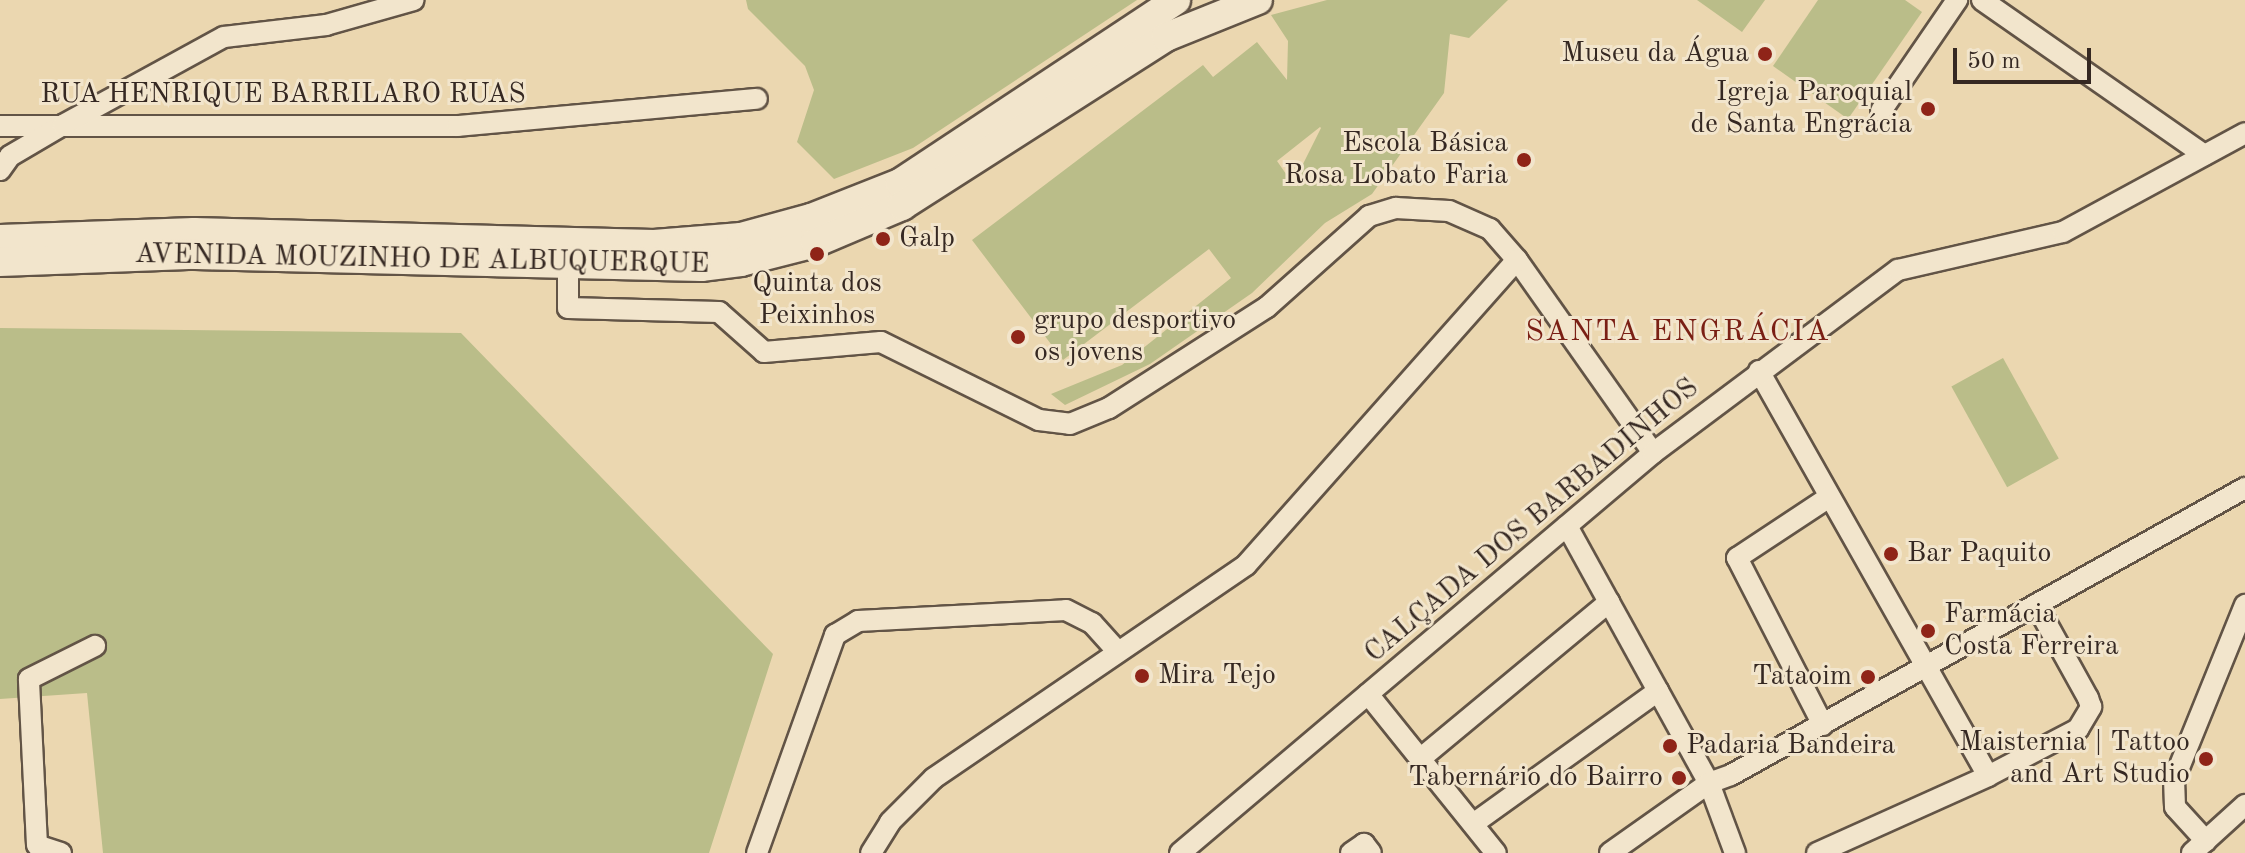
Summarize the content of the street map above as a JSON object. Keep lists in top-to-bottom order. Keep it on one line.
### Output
{"streets":{"main road":["AVENIDA MOUZINHO DE ALBUQUERQUE"],"street":["RUA HENRIQUE BARRILARO RUAS","CALÇADA DOS BARBADINHOS"]},"districts":["SANTA ENGRÁCIA"],"places":["Museu da Água","Igreja Paroquial de Santa Engrácia","Escola Básica Rosa Lobato Faria","Galp","Quinta dos Peixinhos","grupo desportivo os jovens","Bar Paquito","Farmácia Costa Ferreira","Mira Tejo","Tataoim","Padaria Bandeira","Maisternia | Tattoo and Art Studio","Tabernário do Bairro"],"scale_bar":"50 m"}
